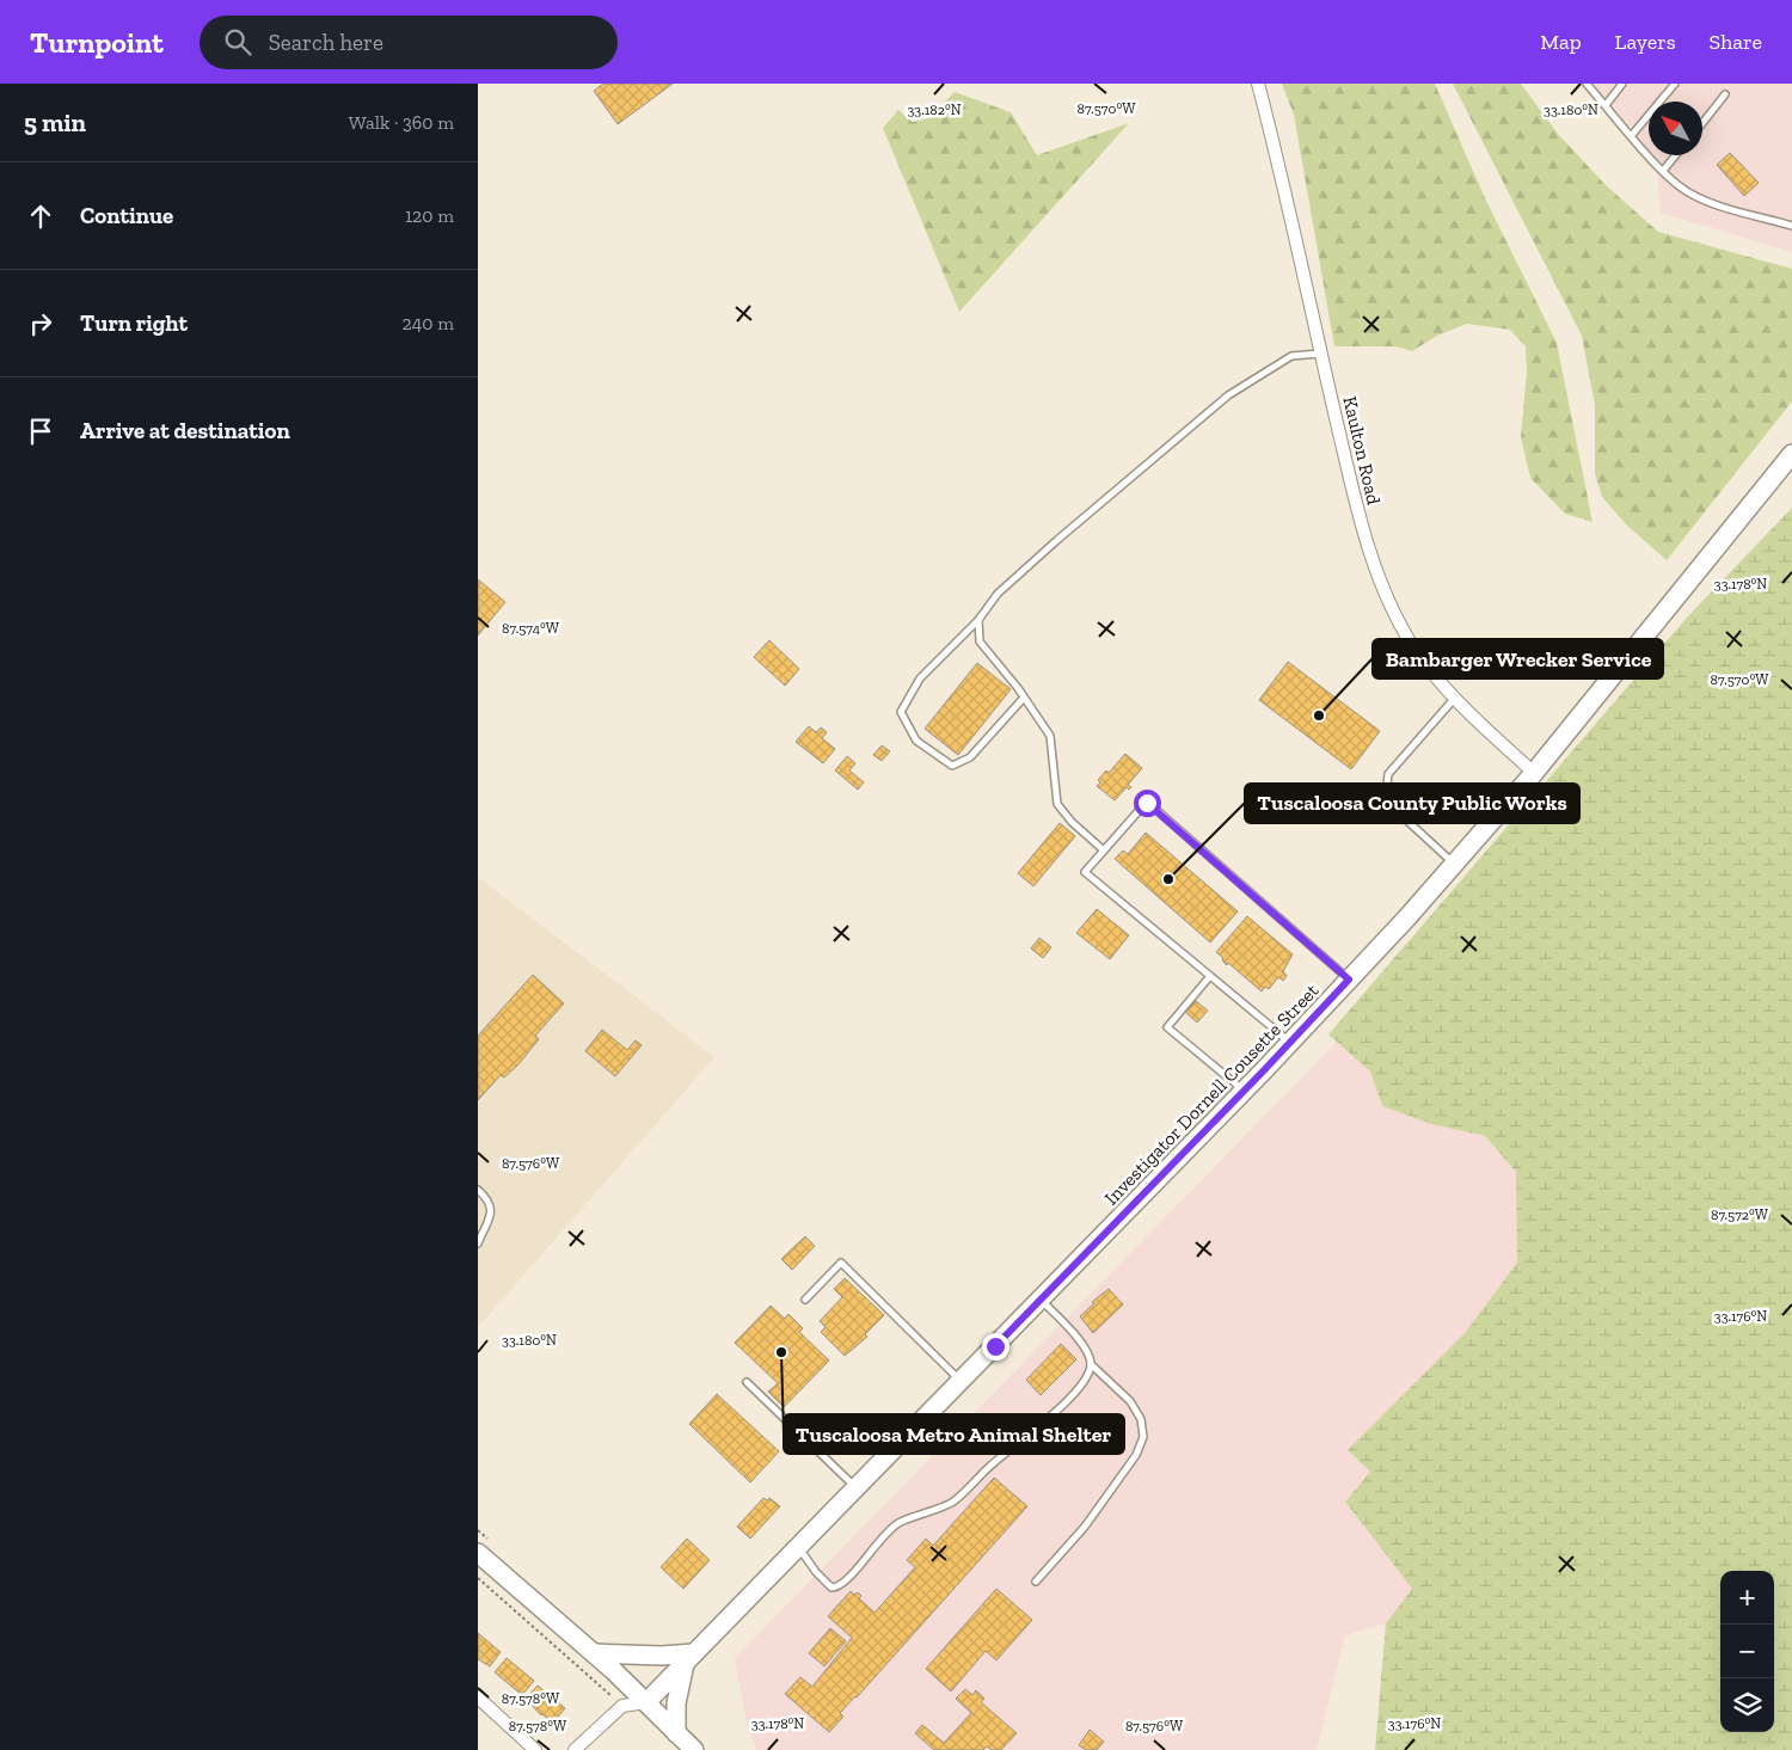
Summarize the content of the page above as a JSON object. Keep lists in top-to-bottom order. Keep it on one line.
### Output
{"streets":{"main road":["Investigator Dornell Cousette Street"],"street":["Kaulton Road"]},"crossings":[["Kaulton Road","Investigator Dornell Cousette Street"]],"places":["Bambarger Wrecker Service","Tuscaloosa County Public Works","Tuscaloosa Metro Animal Shelter"],"north":"top left","page":{"header":"Turnpoint","search":"Search here","nav":["Map","Layers","Share"],"heading":["5 min","Walk · 360 m"],"list":[["Continue","120 m"],["Turn right","240 m"],"Arrive at destination"],"map_buttons":["+","−"]},"coordinates":["87.570°W","33.182°N","33.180°N","33.178°N","87.574°W","87.576°W","87.572°W","33.176°N","87.578°W"]}
